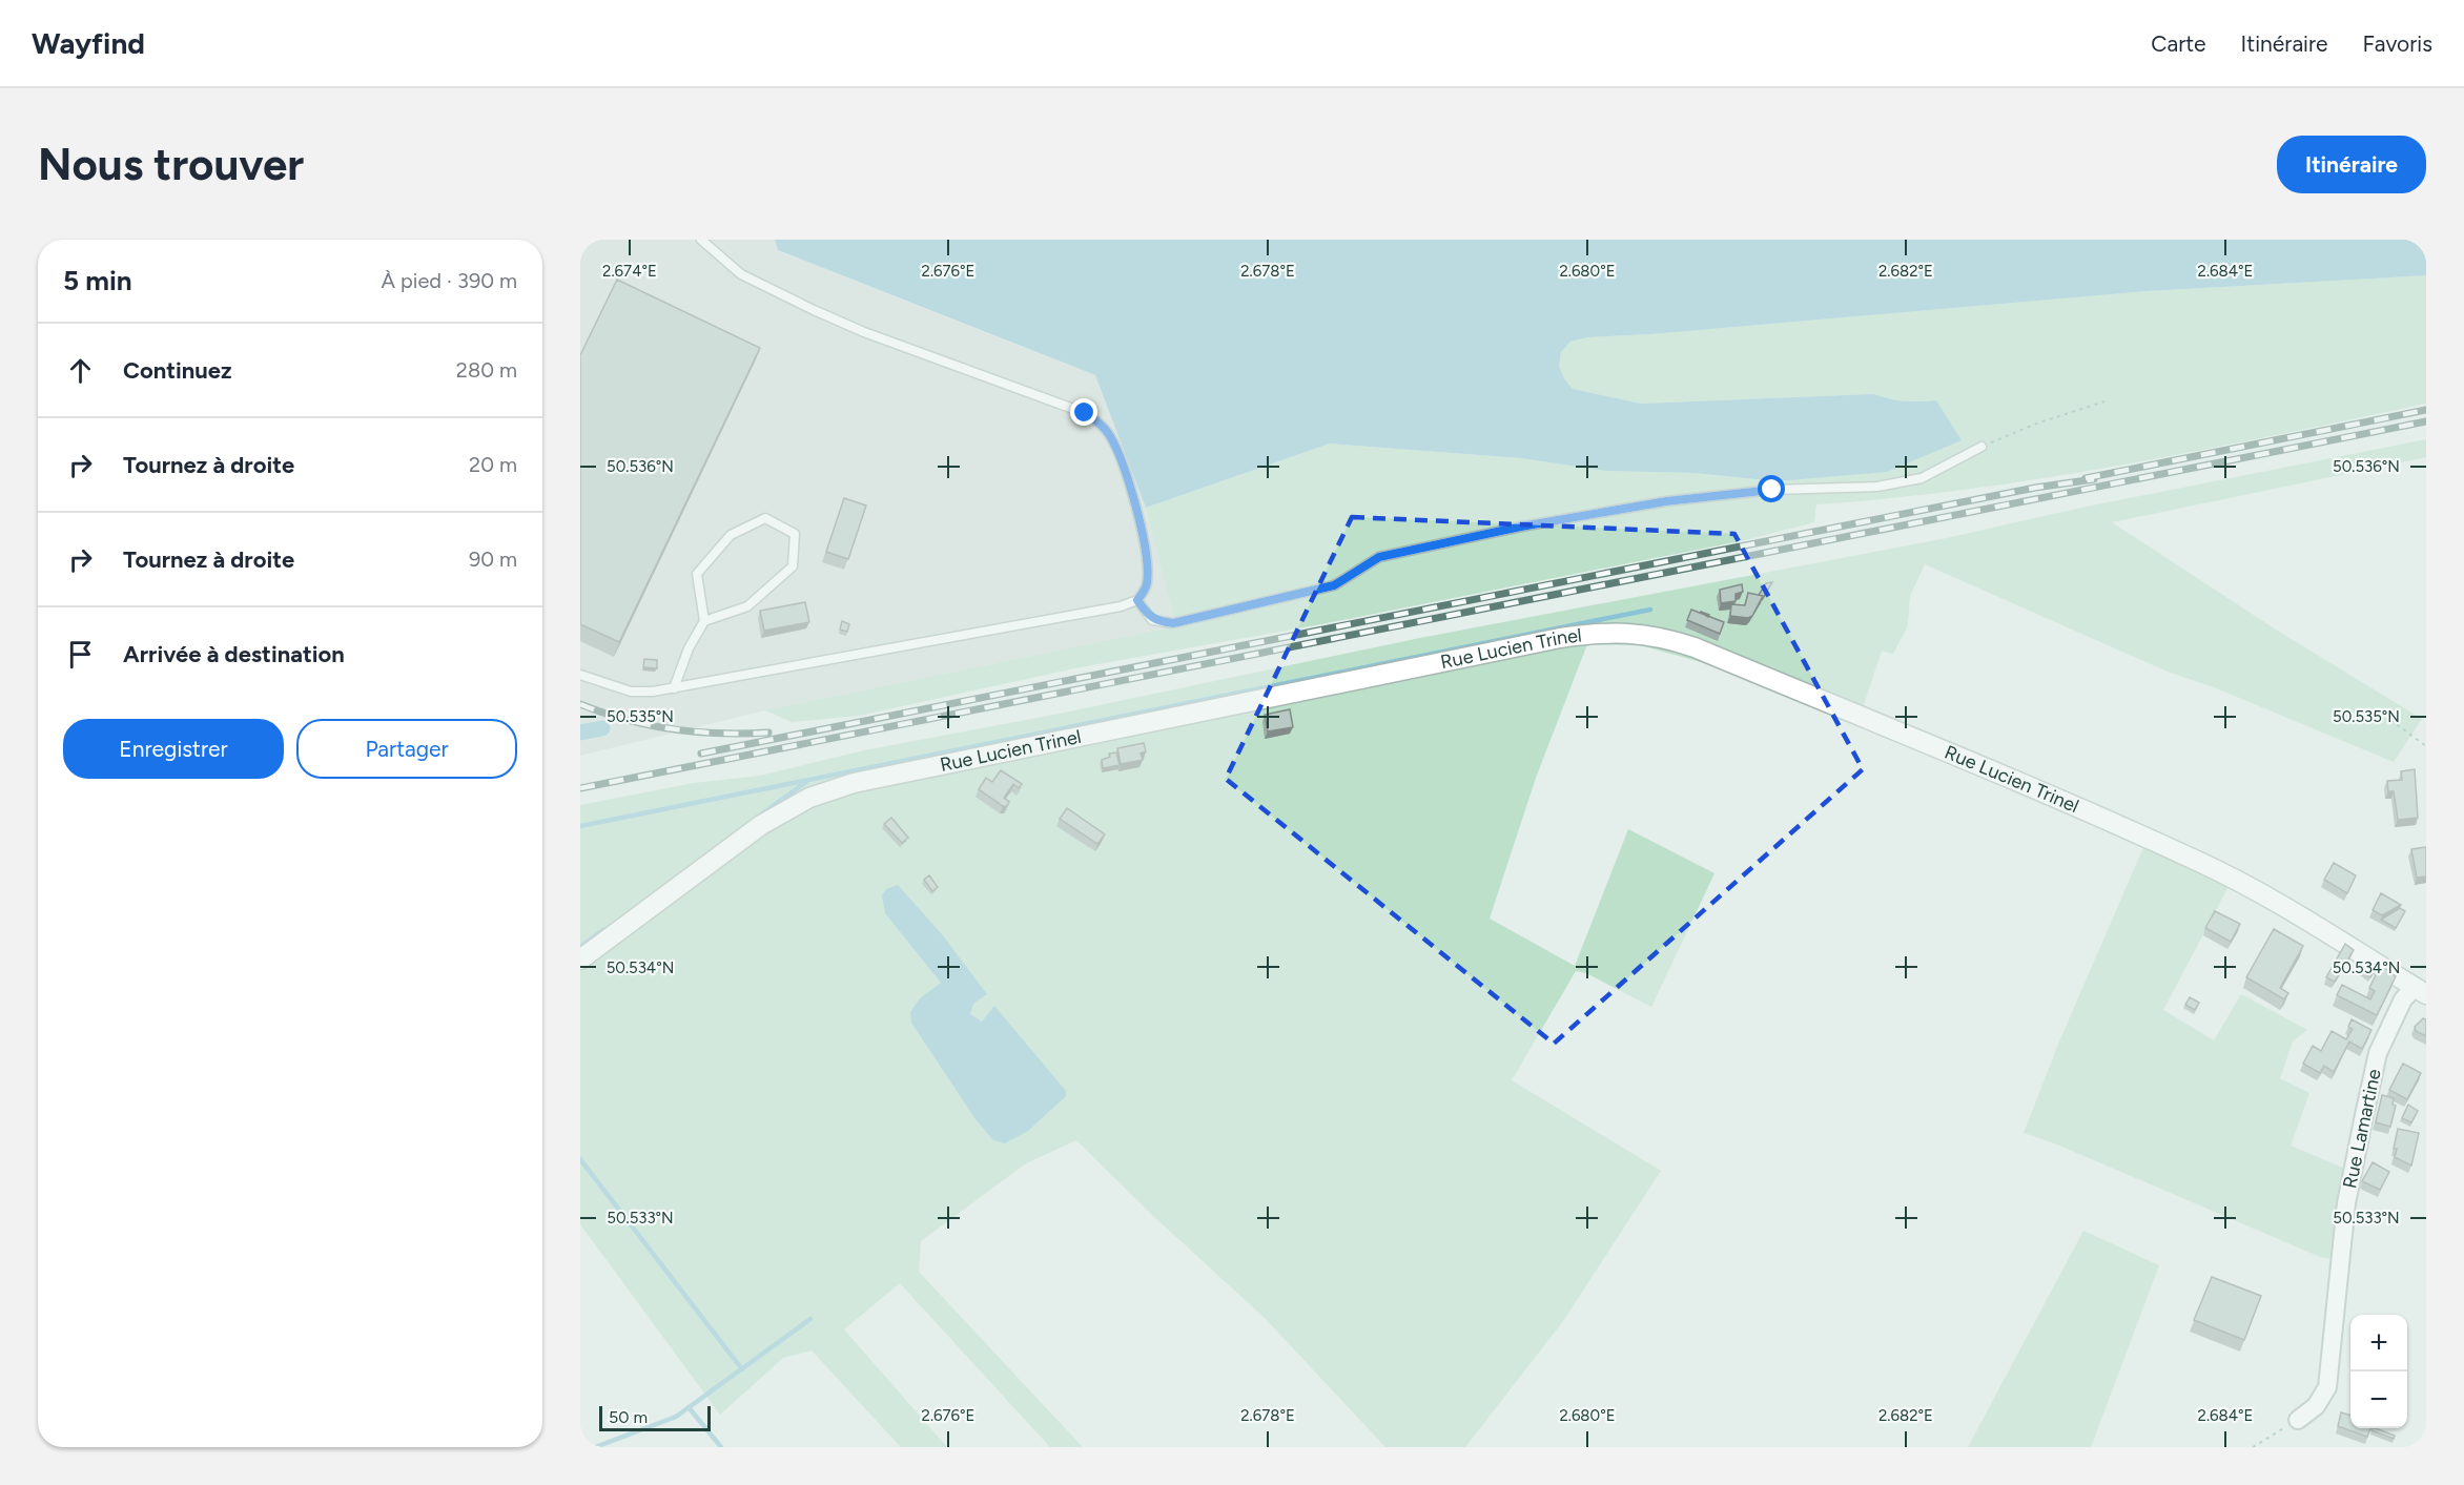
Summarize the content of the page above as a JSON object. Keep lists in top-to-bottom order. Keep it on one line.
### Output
{"streets":{"street":["Rue Lucien Trinel","Rue Lamartine"]},"crossings":[["Rue Lucien Trinel","Rue Lamartine"]],"scale_bar":"50 m","page":{"header":"Wayfind","nav":["Carte","Itinéraire","Favoris"],"buttons":["Itinéraire",["Enregistrer","Partager"]],"title":"Nous trouver","heading":["5 min","À pied · 390 m"],"list":[["Continuez","280 m"],["Tournez à droite","20 m"],["Tournez à droite","90 m"],"Arrivée à destination"],"map_buttons":["+","−"],"scale":"50 m"},"coordinates":["2.674°E","2.676°E","2.678°E","2.680°E","2.682°E","2.684°E","50.536°N","50.535°N","50.534°N","50.533°N"]}
